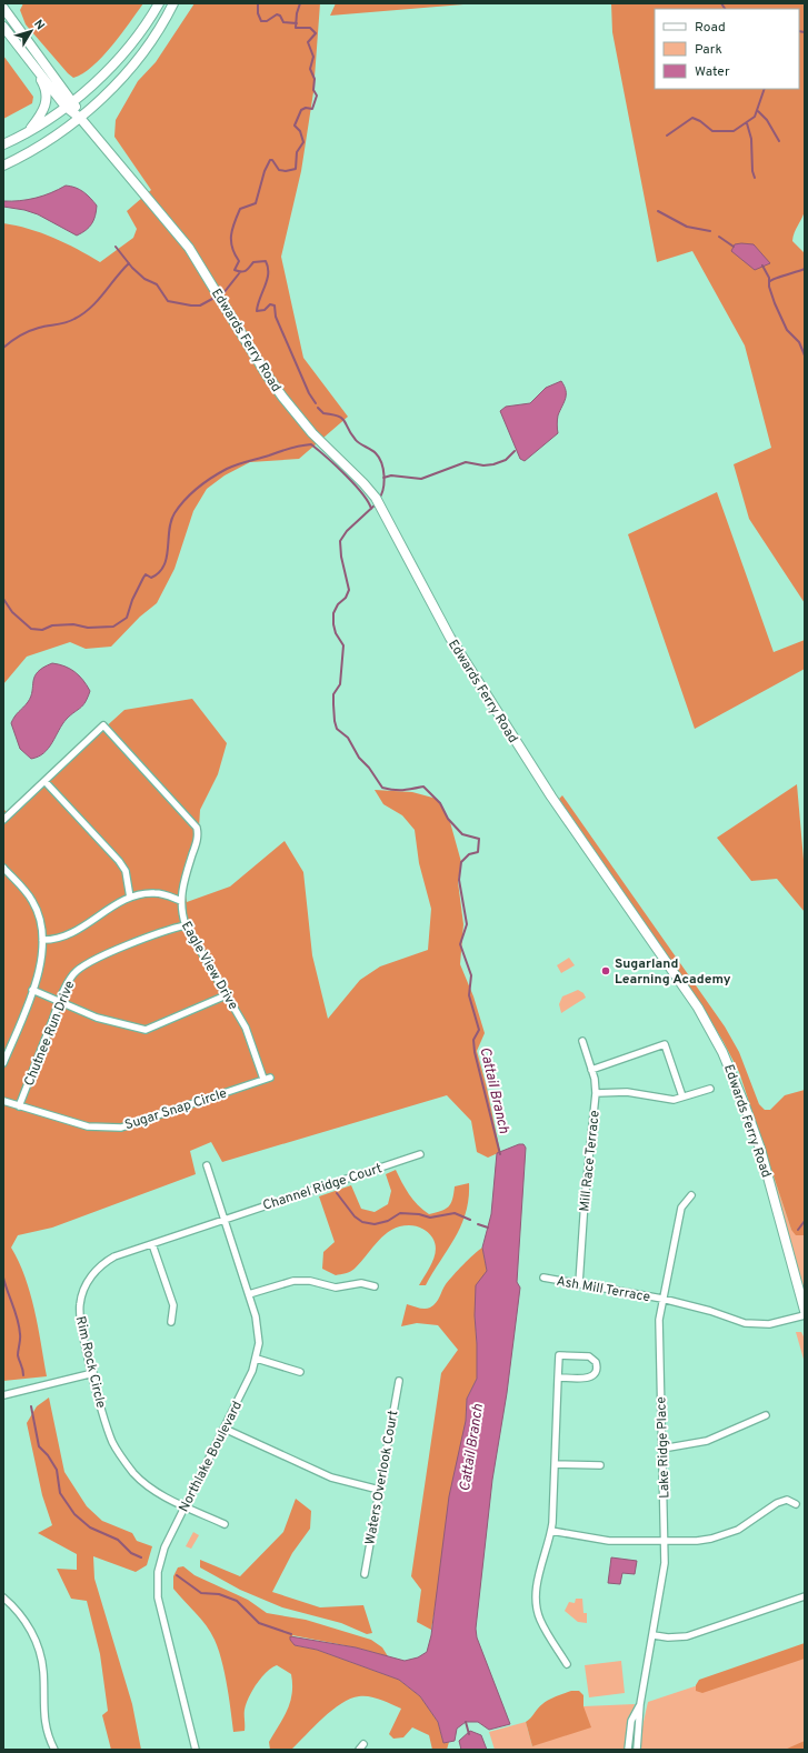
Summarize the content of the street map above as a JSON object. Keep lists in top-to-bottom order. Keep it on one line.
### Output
{"streets":{"main road":["Edwards Ferry Road"],"street":["Eagle View Drive","Chutnee Run Drive","Sugar Snap Circle","Mill Race Terrace","Channel Ridge Court","Ash Mill Terrace","Rim Rock Circle","Lake Ridge Place","Northlake Boulevard","Waters Overlook Court"]},"crossings":[["Eagle View Drive","Chutnee Run Drive"],["Eagle View Drive","Sugar Snap Circle"],["Chutnee Run Drive","Sugar Snap Circle"],["Mill Race Terrace","Ash Mill Terrace"],["Channel Ridge Court","Rim Rock Circle"],["Channel Ridge Court","Northlake Boulevard"],["Ash Mill Terrace","Lake Ridge Place"],["Rim Rock Circle","Northlake Boulevard"]],"water":["Cattail Branch"],"places":["Sugarland Learning Academy"],"legend":["Road","Park","Water"],"north":"top right"}
